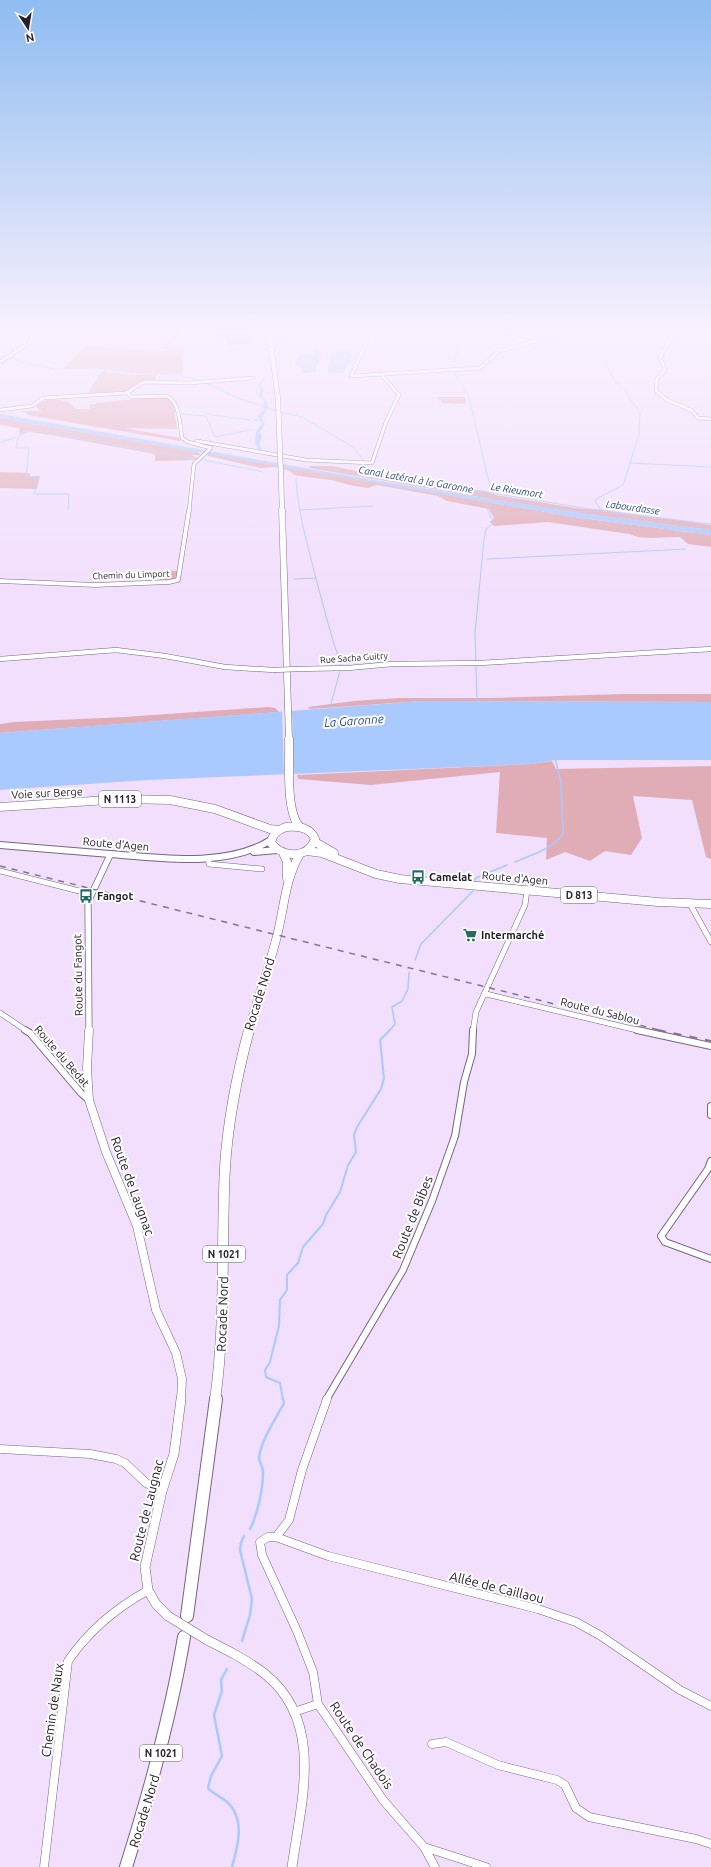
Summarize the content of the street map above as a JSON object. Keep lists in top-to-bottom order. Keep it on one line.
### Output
{"streets":{"main road":["Voie sur Berge","N 1113","Route d'Agen","D 813","Rocade Nord","N 1021"],"street":["Chemin du Limport","Rue Sacha Guitry","Route du Fangot","Route du Sablou","Route du Bedat","Route de Laugnac","Route de Bibes","Allée de Caillaou","Chemin de Naux","Route de Chadois"]},"crossings":[["Voie sur Berge","N 1113"],["N 1113","Route d'Agen"],["Route d'Agen","Route du Fangot"],["Route d'Agen","Route de Bibes"],["Route d'Agen","N 1021"],["Route du Fangot","Route du Bedat"],["Route du Fangot","Route de Laugnac"],["Rocade Nord","N 1021"],["Route du Sablou","Route de Bibes"],["Route du Bedat","Route de Laugnac"],["Route de Laugnac","Chemin de Naux"],["Route de Bibes","Allée de Caillaou"],["Route de Bibes","Route de Chadois"],["Allée de Caillaou","Route de Chadois"]],"water":["Canal Latéral à la Garonne","Le Rieumort","Labourdasse","La Garonne"],"places":{"bus stop":["Camelat","Fangot"],"supermarket":["Intermarché"]},"north":"bottom"}
